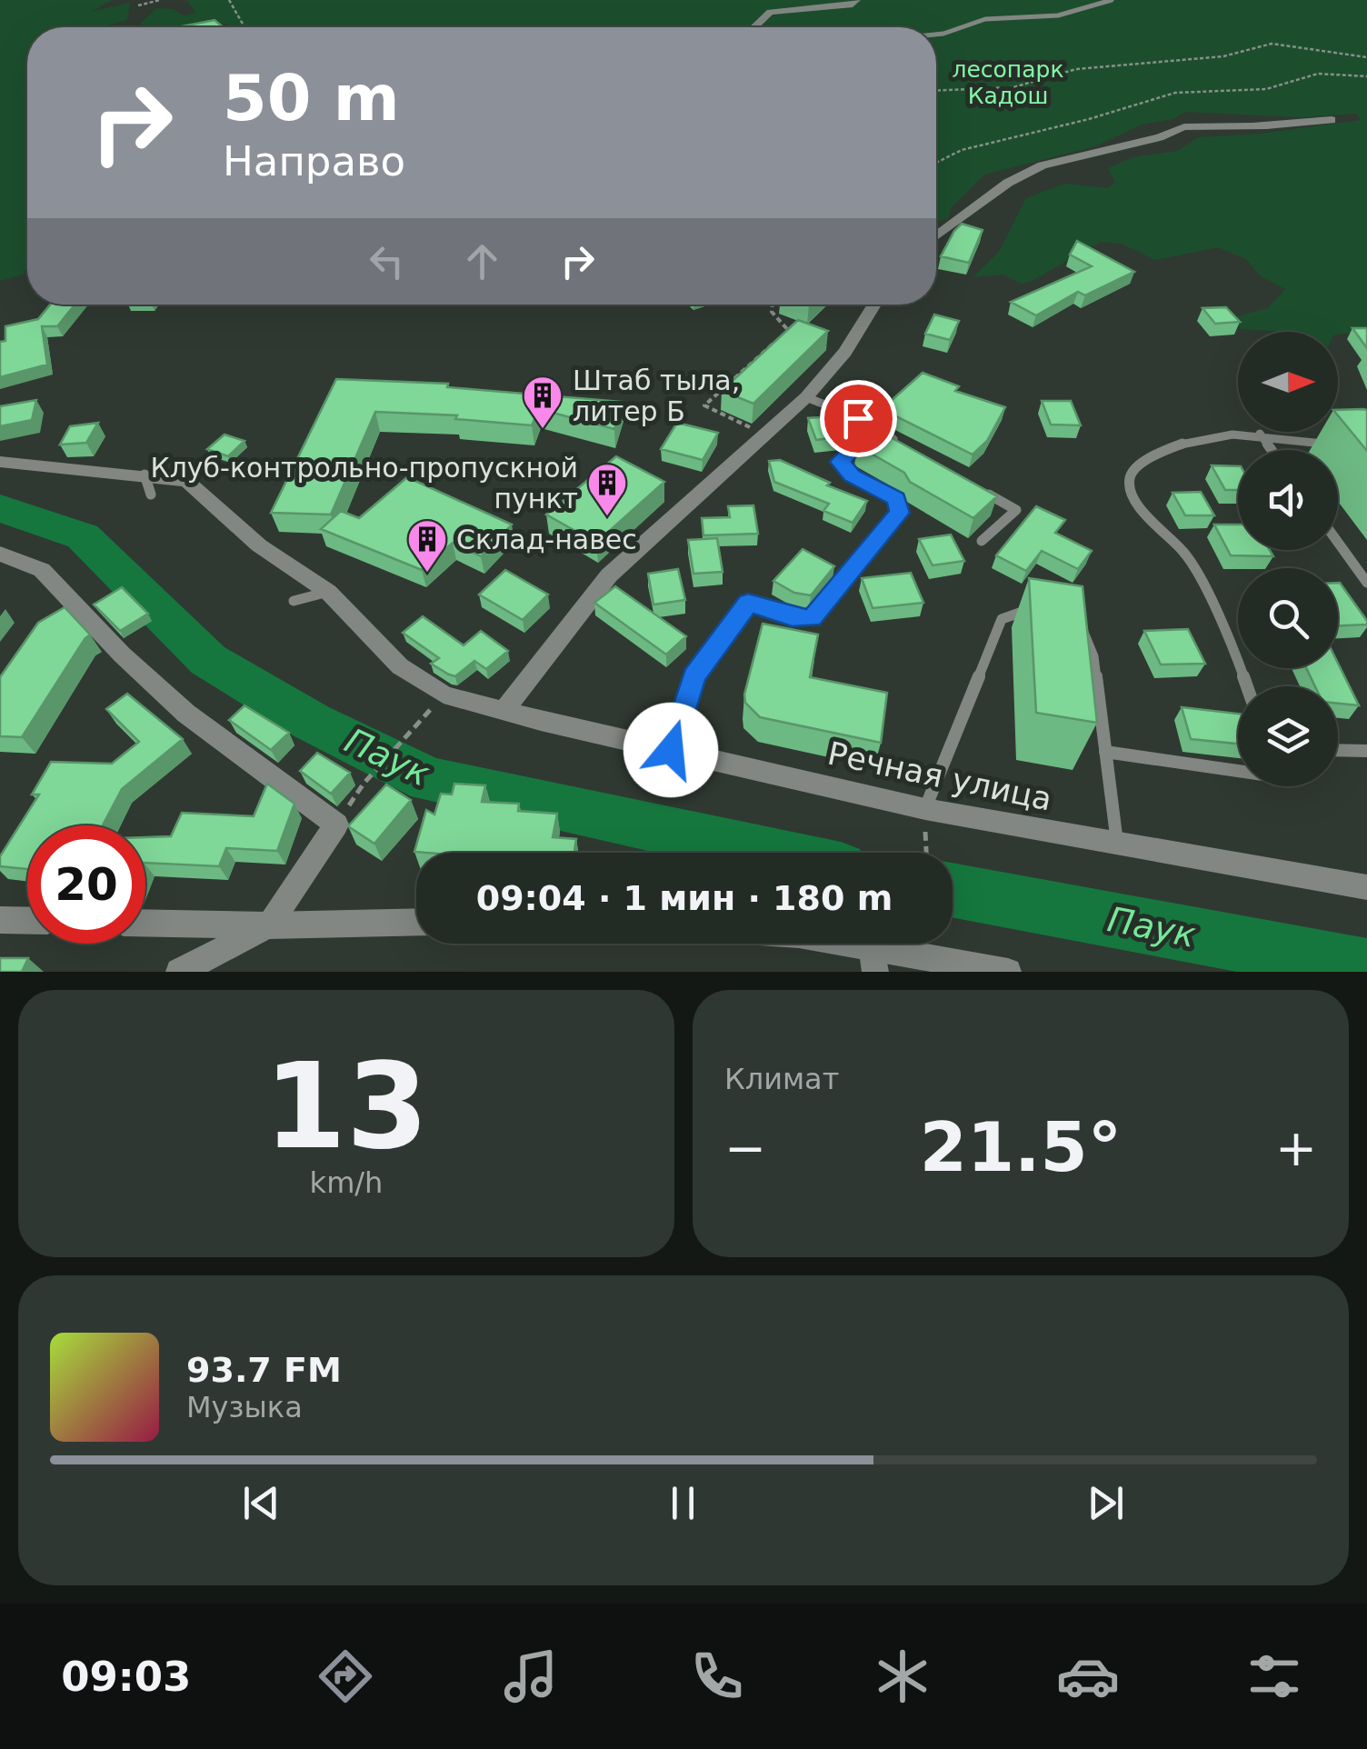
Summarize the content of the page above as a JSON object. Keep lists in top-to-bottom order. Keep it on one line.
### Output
{"streets":{"street":["Речная улица"]},"water":["Паук"],"parks":["лесопарк Кадош"],"places":{"building":["Штаб тыла, литер Б","Клуб-контрольно-пропускной пункт","Склад-навес"]},"north":"right","page":{"turn":["50 m","Направо"],"limit":"20","trip":"09:04 · 1 мин · 180 m","tile":[["13","km/h"],"Климат"],"heat":["−","21.5°","+"],"song":["93.7 FM","Музыка"],"tabs":"09:03"}}
